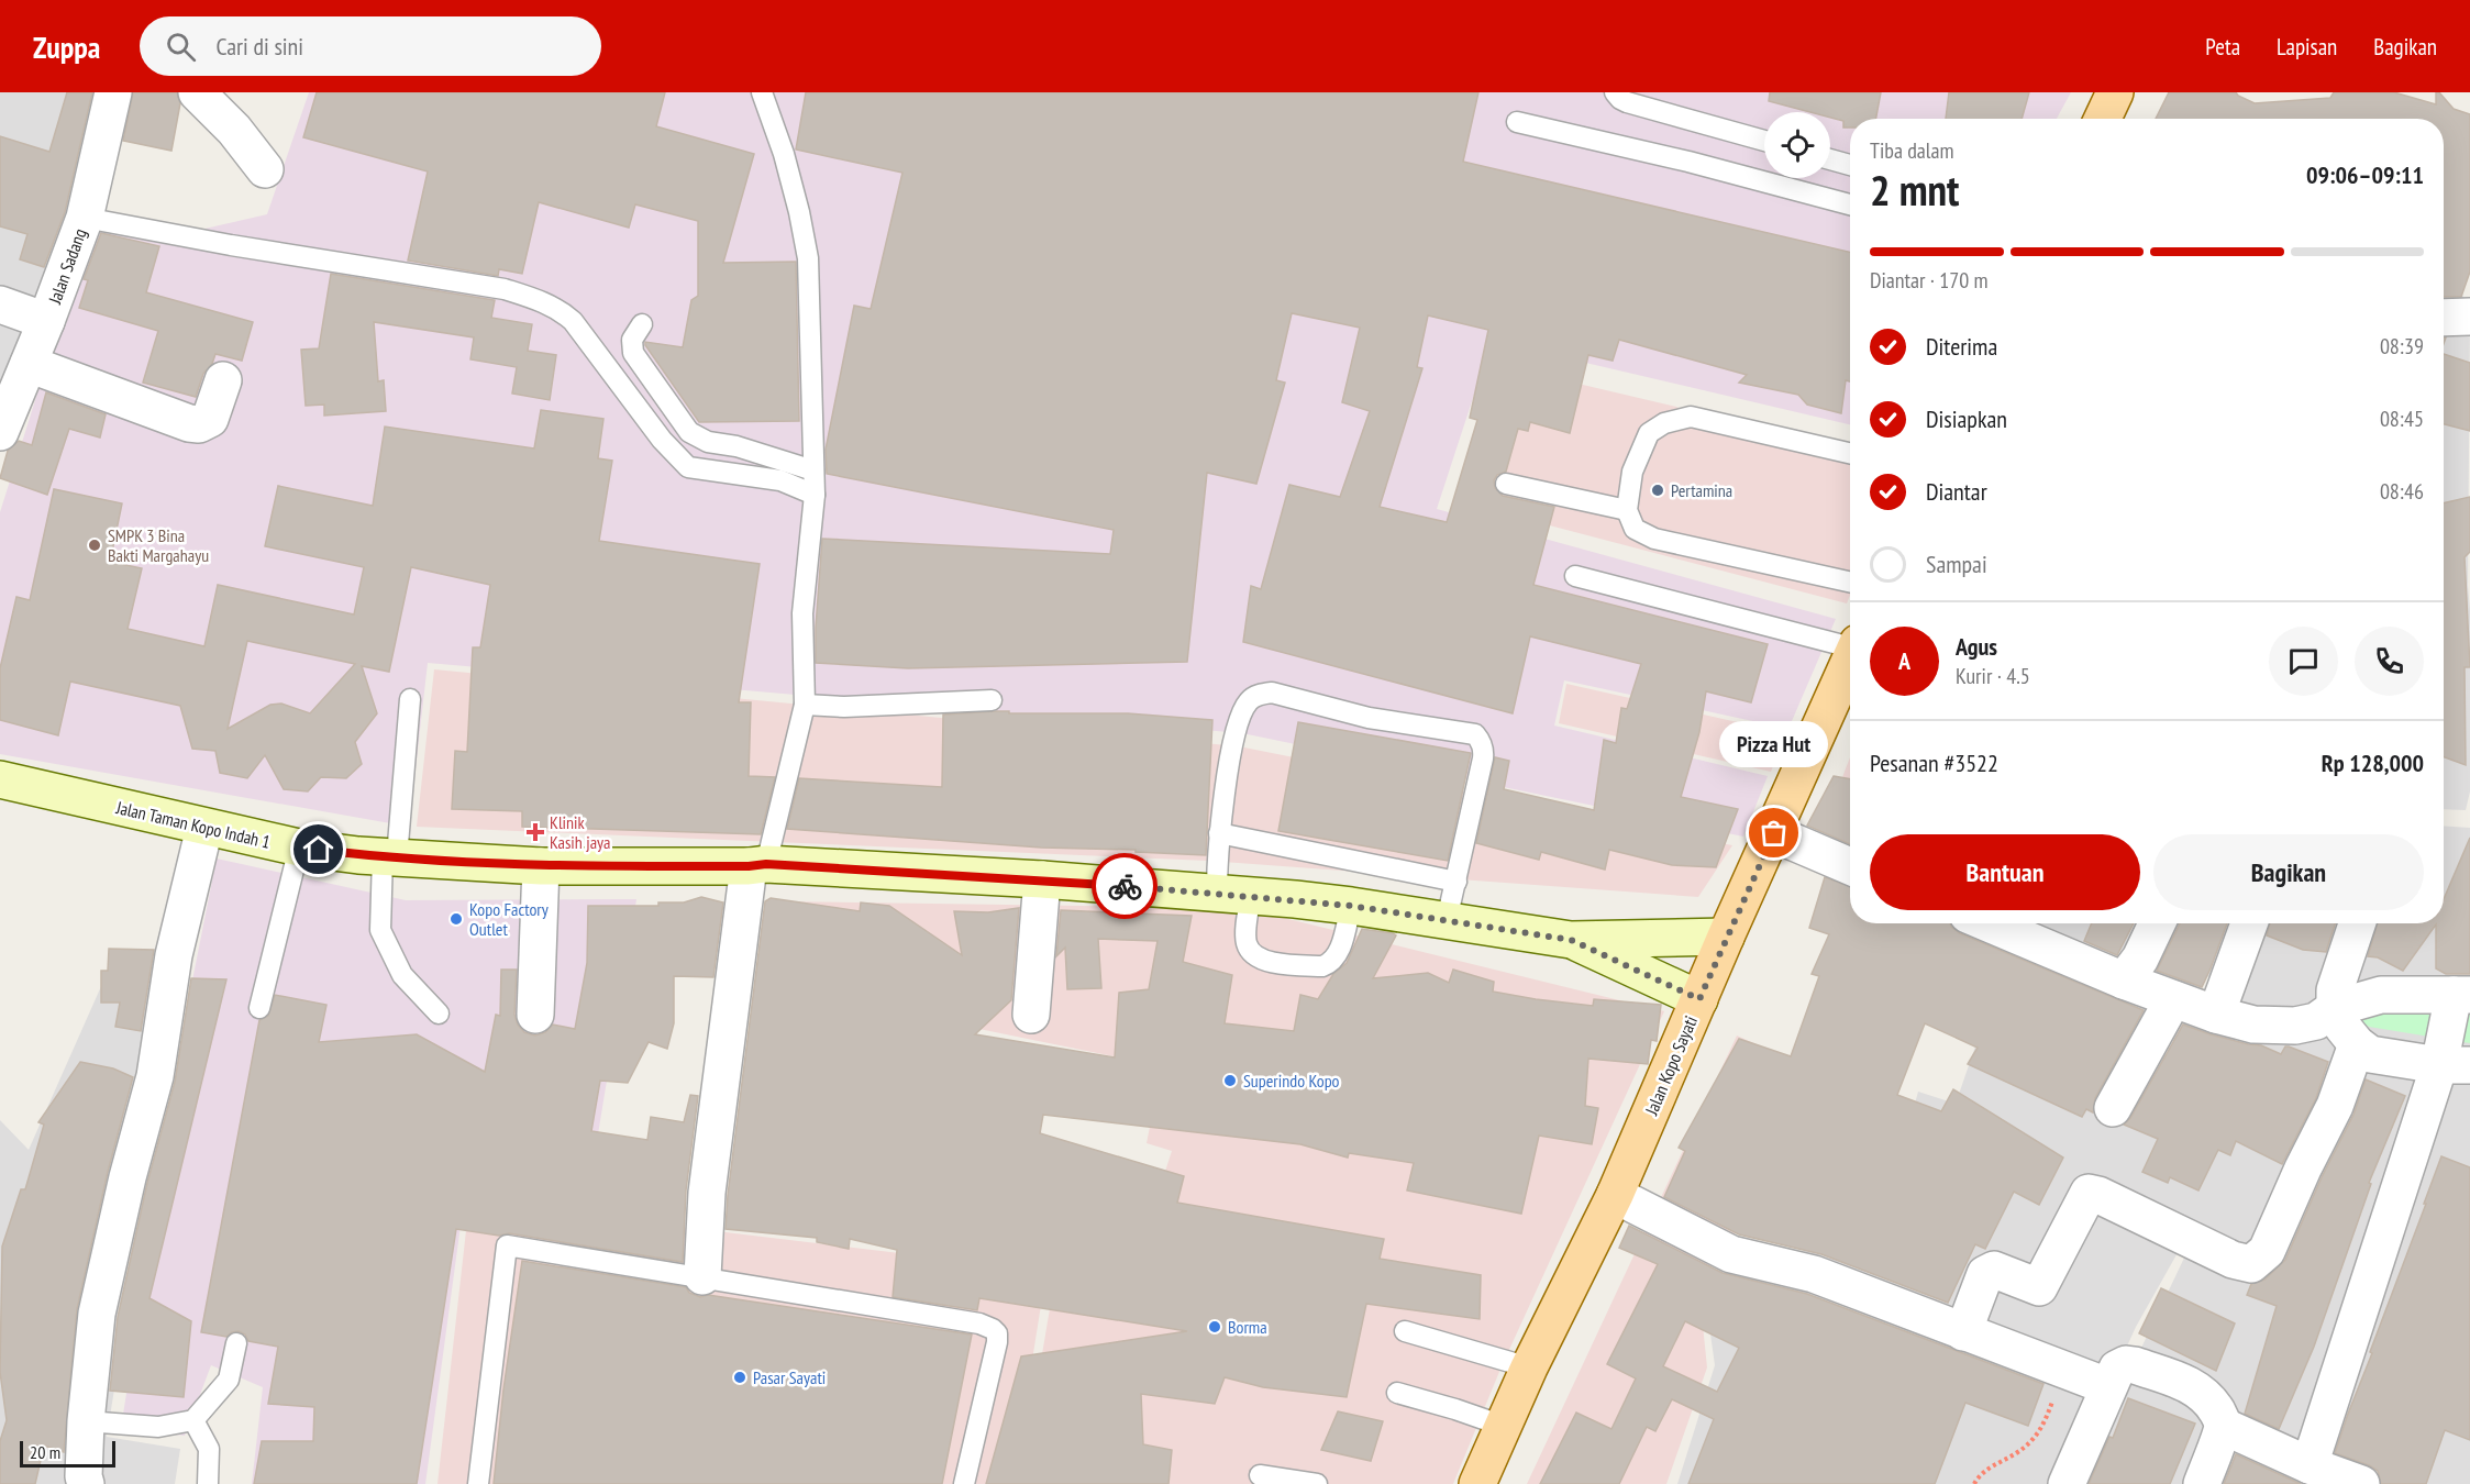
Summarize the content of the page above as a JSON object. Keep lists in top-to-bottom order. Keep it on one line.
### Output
{"streets":{"main road":["Jalan Taman Kopo Indah 1","Jalan Kopo Sayati"],"street":["Jalan Sadang"]},"crossings":[["Jalan Taman Kopo Indah 1","Jalan Kopo Sayati"]],"places":{"other":["Pertamina","SMPK 3 Bina Bakti Margahayu","Pizza Hut","Kopo Factory Outlet","Superindo Kopo","Borma","Pasar Sayati"],"health":["Klinik Kasih jaya"]},"scale_bar":"20 m","page":{"header":"Zuppa","search":"Cari di sini","nav":["Peta","Lapisan","Bagikan"],"heading":["2 mnt","Tiba dalam","09:06–09:11"],"panel":["Agus","Kurir · 4.5","Pesanan #3522","Rp 128,000"],"bar":"Diantar · 170 m","list":[["Diterima","08:39"],["Disiapkan","08:45"],["Diantar","08:46"],"Sampai"],"round":"A","bubble":"Pizza Hut","buttons":["Bantuan","Bagikan"],"scale":"20 m"}}
